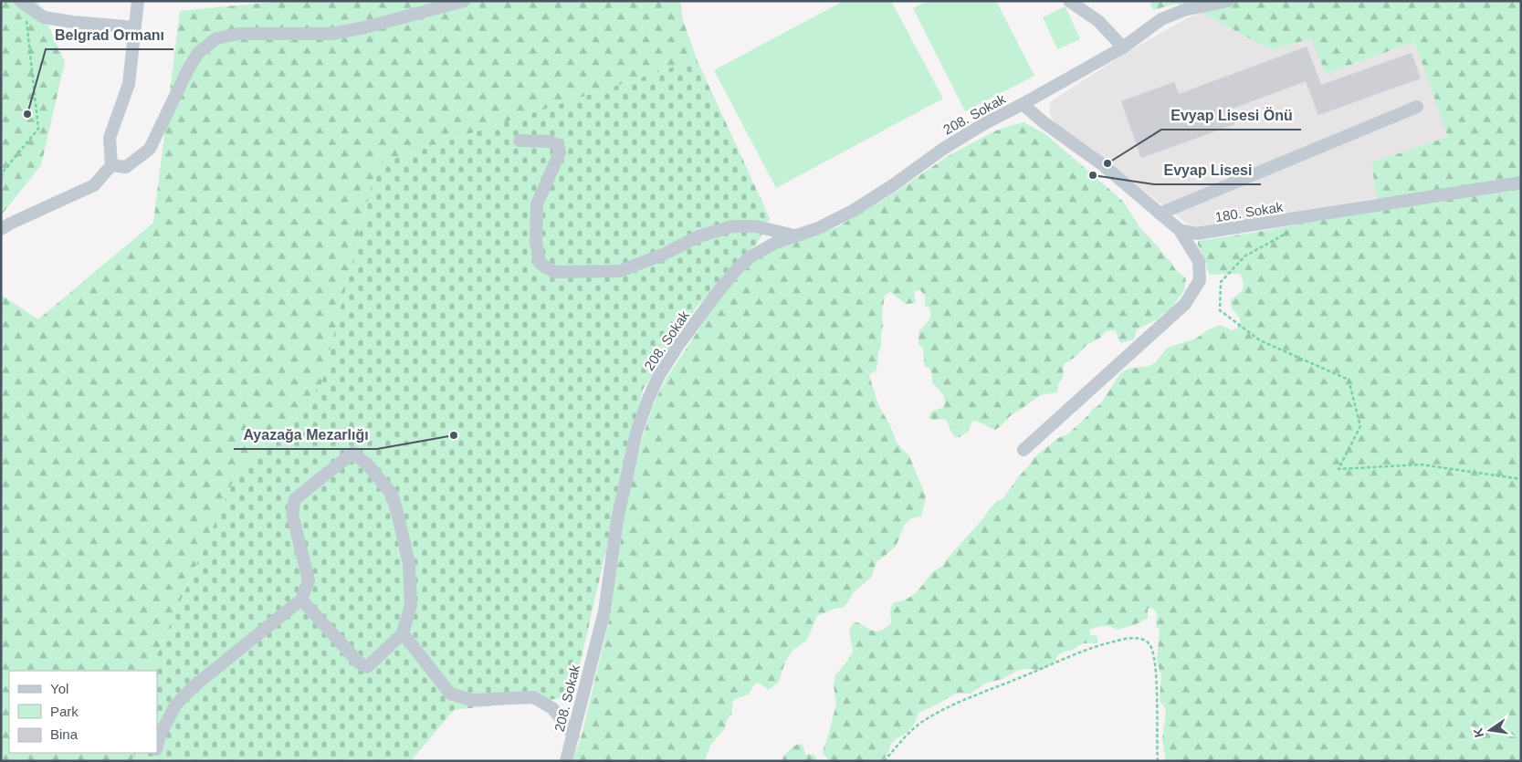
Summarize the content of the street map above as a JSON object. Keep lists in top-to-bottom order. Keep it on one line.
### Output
{"streets":{"street":["208. Sokak","180. Sokak"]},"places":["Belgrad Ormanı","Evyap Lisesi Önü","Evyap Lisesi","Ayazağa Mezarlığı"],"legend":["Yol","Park","Bina"],"north":"left"}
